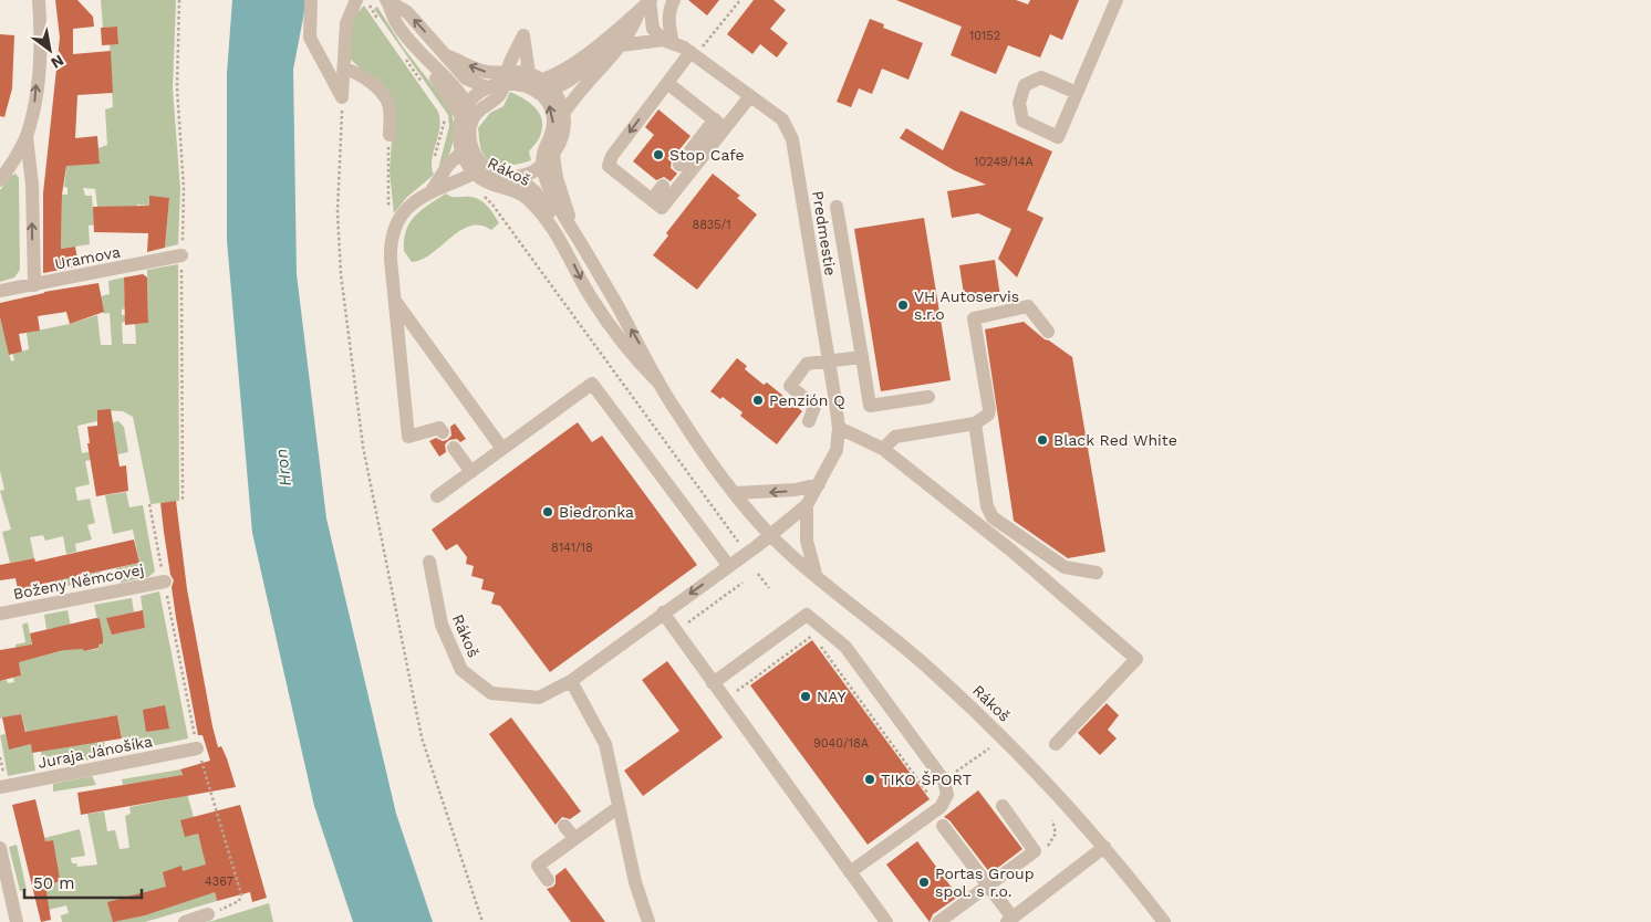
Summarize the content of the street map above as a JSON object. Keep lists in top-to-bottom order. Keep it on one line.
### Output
{"streets":{"street":["Rákoš","Predmestie","Uramova","Boženy Němcovej","Juraja Jánošíka"]},"crossings":[["Rákoš","Predmestie"]],"water":["Hron"],"places":["Stop Cafe","VH Autoservis s.r.o","Penzión Q","Black Red White","Biedronka","NAY","TIKO ŠPORT","Portas Group spol. s r.o."],"house_numbers":["10152","10249/14A","8835/1","8141/18","9040/18A","4367"],"scale_bar":"50 m","north":"bottom right"}
